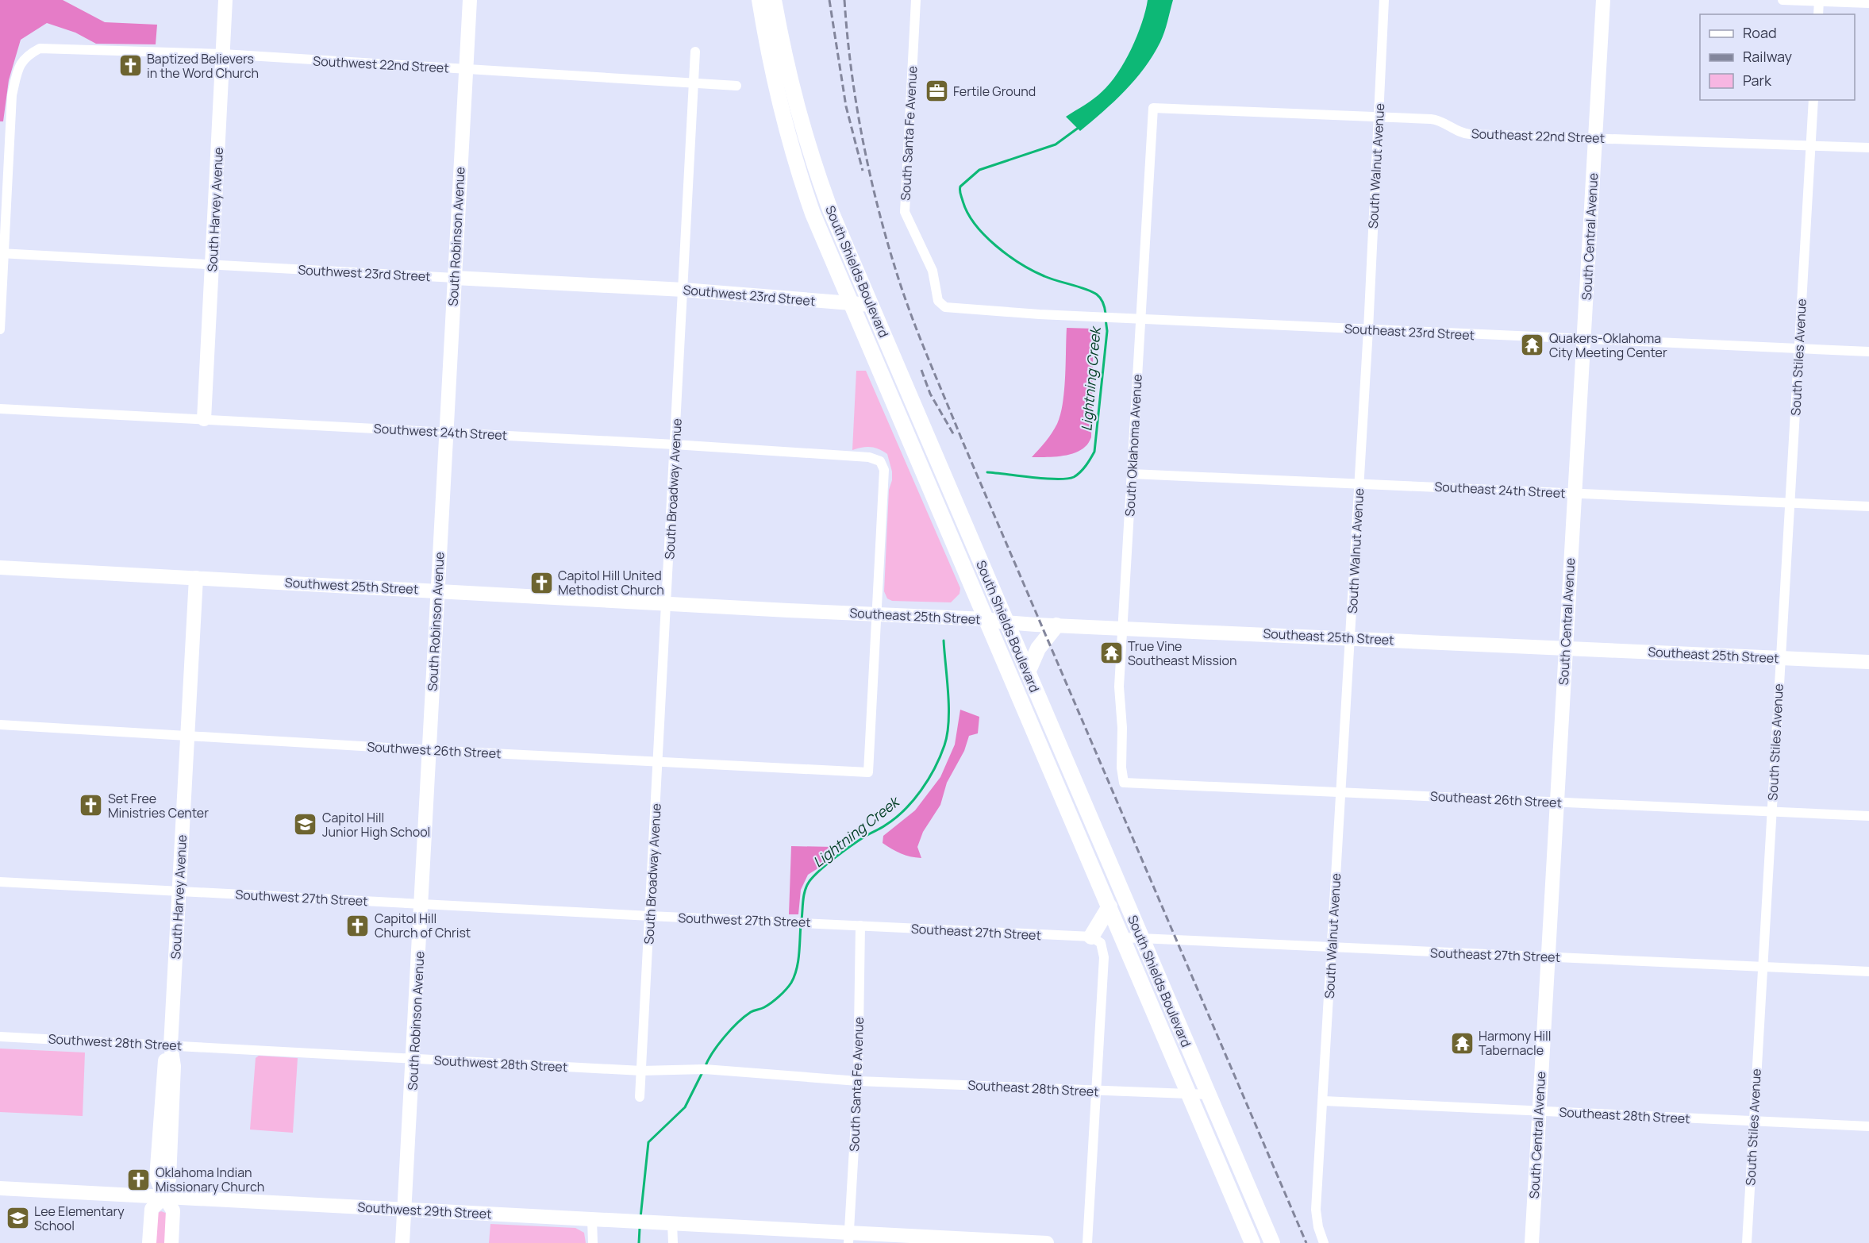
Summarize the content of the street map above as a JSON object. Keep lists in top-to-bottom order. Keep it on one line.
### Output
{"streets":{"main road":["South Harvey Avenue","South Robinson Avenue","South Central Avenue","South Shields Boulevard","Southwest 23rd Street","Southwest 25th Street","Southeast 25th Street","Southwest 29th Street"],"street":["Southwest 22nd Street","South Santa Fe Avenue","Southeast 22nd Street","South Walnut Avenue","Southeast 23rd Street","South Stiles Avenue","Southwest 24th Street","South Oklahoma Avenue","South Broadway Avenue","Southeast 24th Street","Southwest 26th Street","Southeast 26th Street","Southwest 27th Street","Southeast 27th Street","Southwest 28th Street","Southeast 28th Street"]},"crossings":[["Southwest 22nd Street","South Harvey Avenue"],["Southwest 22nd Street","South Robinson Avenue"],["Southwest 22nd Street","Southwest 23rd Street"],["Southwest 22nd Street","South Broadway Avenue"],["South Santa Fe Avenue","Southeast 23rd Street"],["South Santa Fe Avenue","Southwest 27th Street"],["South Santa Fe Avenue","Southeast 27th Street"],["South Santa Fe Avenue","Southwest 28th Street"],["South Santa Fe Avenue","Southeast 28th Street"],["South Santa Fe Avenue","Southwest 29th Street"],["Southeast 22nd Street","South Walnut Avenue"],["Southeast 22nd Street","South Central Avenue"],["Southeast 22nd Street","South Stiles Avenue"],["Southeast 22nd Street","South Oklahoma Avenue"],["South Walnut Avenue","Southeast 23rd Street"],["South Walnut Avenue","Southeast 24th Street"],["South Walnut Avenue","Southeast 25th Street"],["South Walnut Avenue","Southeast 26th Street"],["South Walnut Avenue","Southeast 27th Street"],["South Walnut Avenue","Southeast 28th Street"],["South Harvey Avenue","Southwest 23rd Street"],["South Harvey Avenue","Southwest 24th Street"],["South Harvey Avenue","Southwest 25th Street"],["South Harvey Avenue","Southwest 26th Street"],["South Harvey Avenue","Southwest 27th Street"],["South Harvey Avenue","Southwest 28th Street"],["South Harvey Avenue","Southwest 29th Street"],["South Robinson Avenue","Southwest 23rd Street"],["South Robinson Avenue","Southwest 24th Street"],["South Robinson Avenue","Southwest 25th Street"],["South Robinson Avenue","Southwest 26th Street"],["South Robinson Avenue","Southwest 27th Street"],["South Robinson Avenue","Southwest 28th Street"],["South Robinson Avenue","Southwest 29th Street"],["South Central Avenue","Southeast 23rd Street"],["South Central Avenue","Southeast 24th Street"],["South Central Avenue","Southeast 25th Street"],["South Central Avenue","Southeast 26th Street"],["South Central Avenue","Southeast 27th Street"],["South Central Avenue","Southeast 28th Street"],["South Shields Boulevard","Southwest 23rd Street"],["South Shields Boulevard","Southeast 25th Street"],["South Shields Boulevard","Southeast 27th Street"],["South Shields Boulevard","Southeast 28th Street"],["Southwest 23rd Street","South Broadway Avenue"],["Southeast 23rd Street","South Stiles Avenue"],["Southeast 23rd Street","South Oklahoma Avenue"],["South Stiles Avenue","Southeast 24th Street"],["South Stiles Avenue","Southeast 25th Street"],["South Stiles Avenue","Southeast 26th Street"],["South Stiles Avenue","Southeast 27th Street"],["South Stiles Avenue","Southeast 28th Street"],["Southwest 24th Street","South Broadway Avenue"],["Southwest 24th Street","Southeast 25th Street"],["Southwest 24th Street","Southwest 26th Street"],["South Oklahoma Avenue","Southeast 24th Street"],["South Oklahoma Avenue","Southeast 25th Street"],["South Oklahoma Avenue","Southeast 26th Street"],["South Broadway Avenue","Southwest 25th Street"],["South Broadway Avenue","Southwest 26th Street"],["South Broadway Avenue","Southwest 27th Street"],["South Broadway Avenue","Southwest 28th Street"],["Southwest 25th Street","Southeast 25th Street"],["Southeast 25th Street","Southwest 26th Street"],["Southwest 27th Street","Southeast 27th Street"],["Southwest 28th Street","Southeast 28th Street"]],"water":["Lightning Creek"],"places":{"church":["Baptized Believers in the Word Church","Capitol Hill United Methodist Church","Set Free Ministries Center","Capitol Hill Church of Christ","Oklahoma Indian Missionary Church"],"office":["Fertile Ground"],"temple":["Quakers-Oklahoma City Meeting Center","True Vine Southeast Mission","Harmony Hill Tabernacle"],"school or university":["Capitol Hill Junior High School","Lee Elementary School"]},"legend":["Road","Railway","Park"]}
